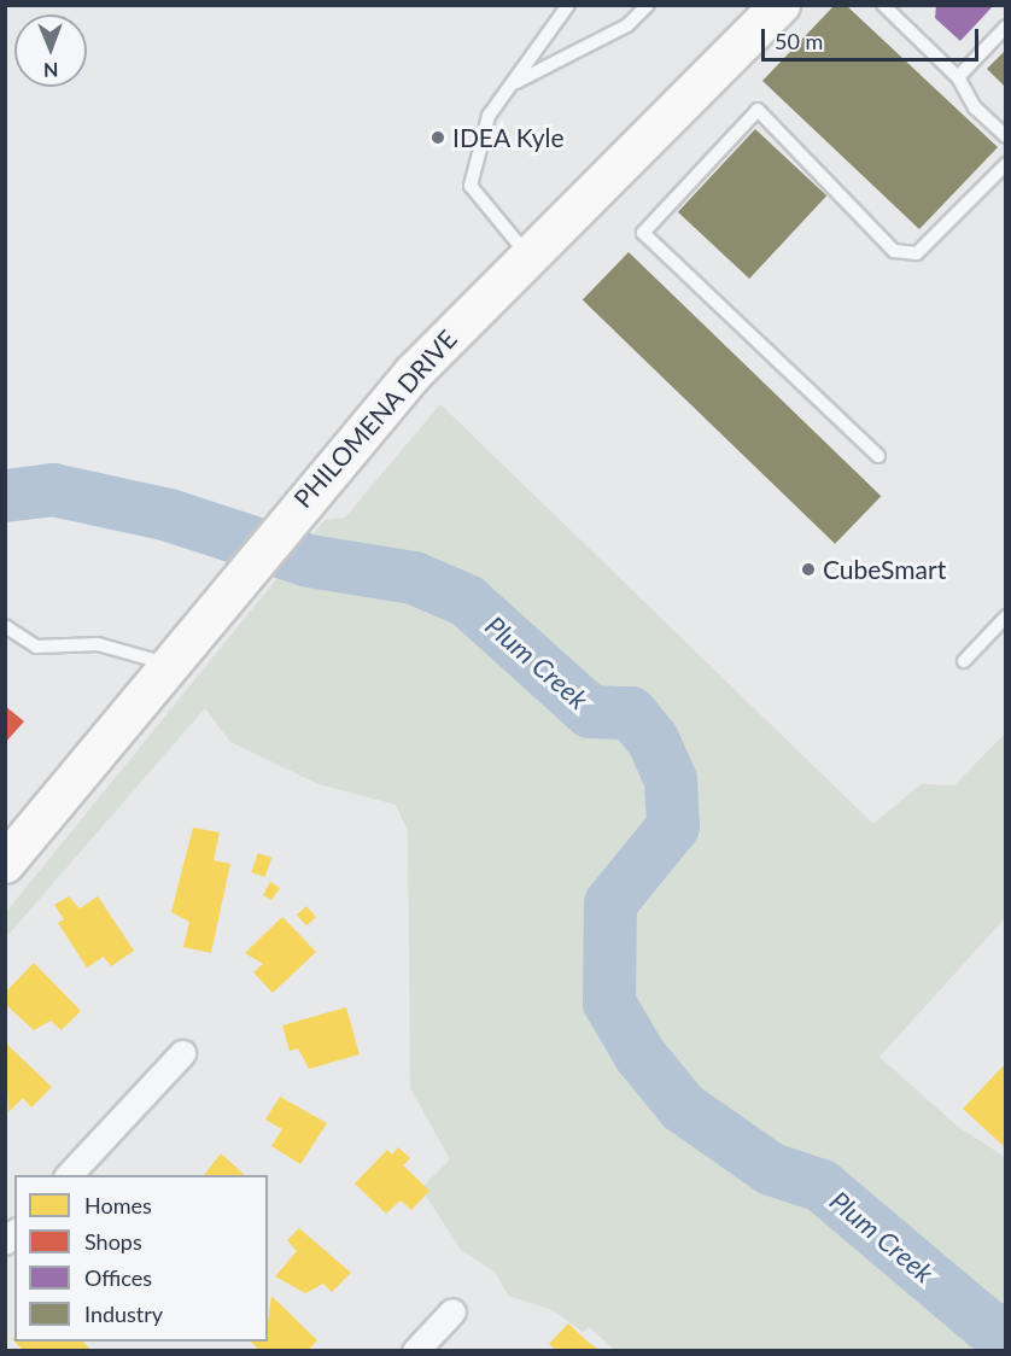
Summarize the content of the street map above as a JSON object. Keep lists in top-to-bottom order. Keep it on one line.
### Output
{"streets":{"street":["PHILOMENA DRIVE"]},"water":["Plum Creek"],"places":["IDEA Kyle","CubeSmart"],"legend":["Homes","Shops","Offices","Industry"],"scale_bar":"50 m","north":"bottom"}
